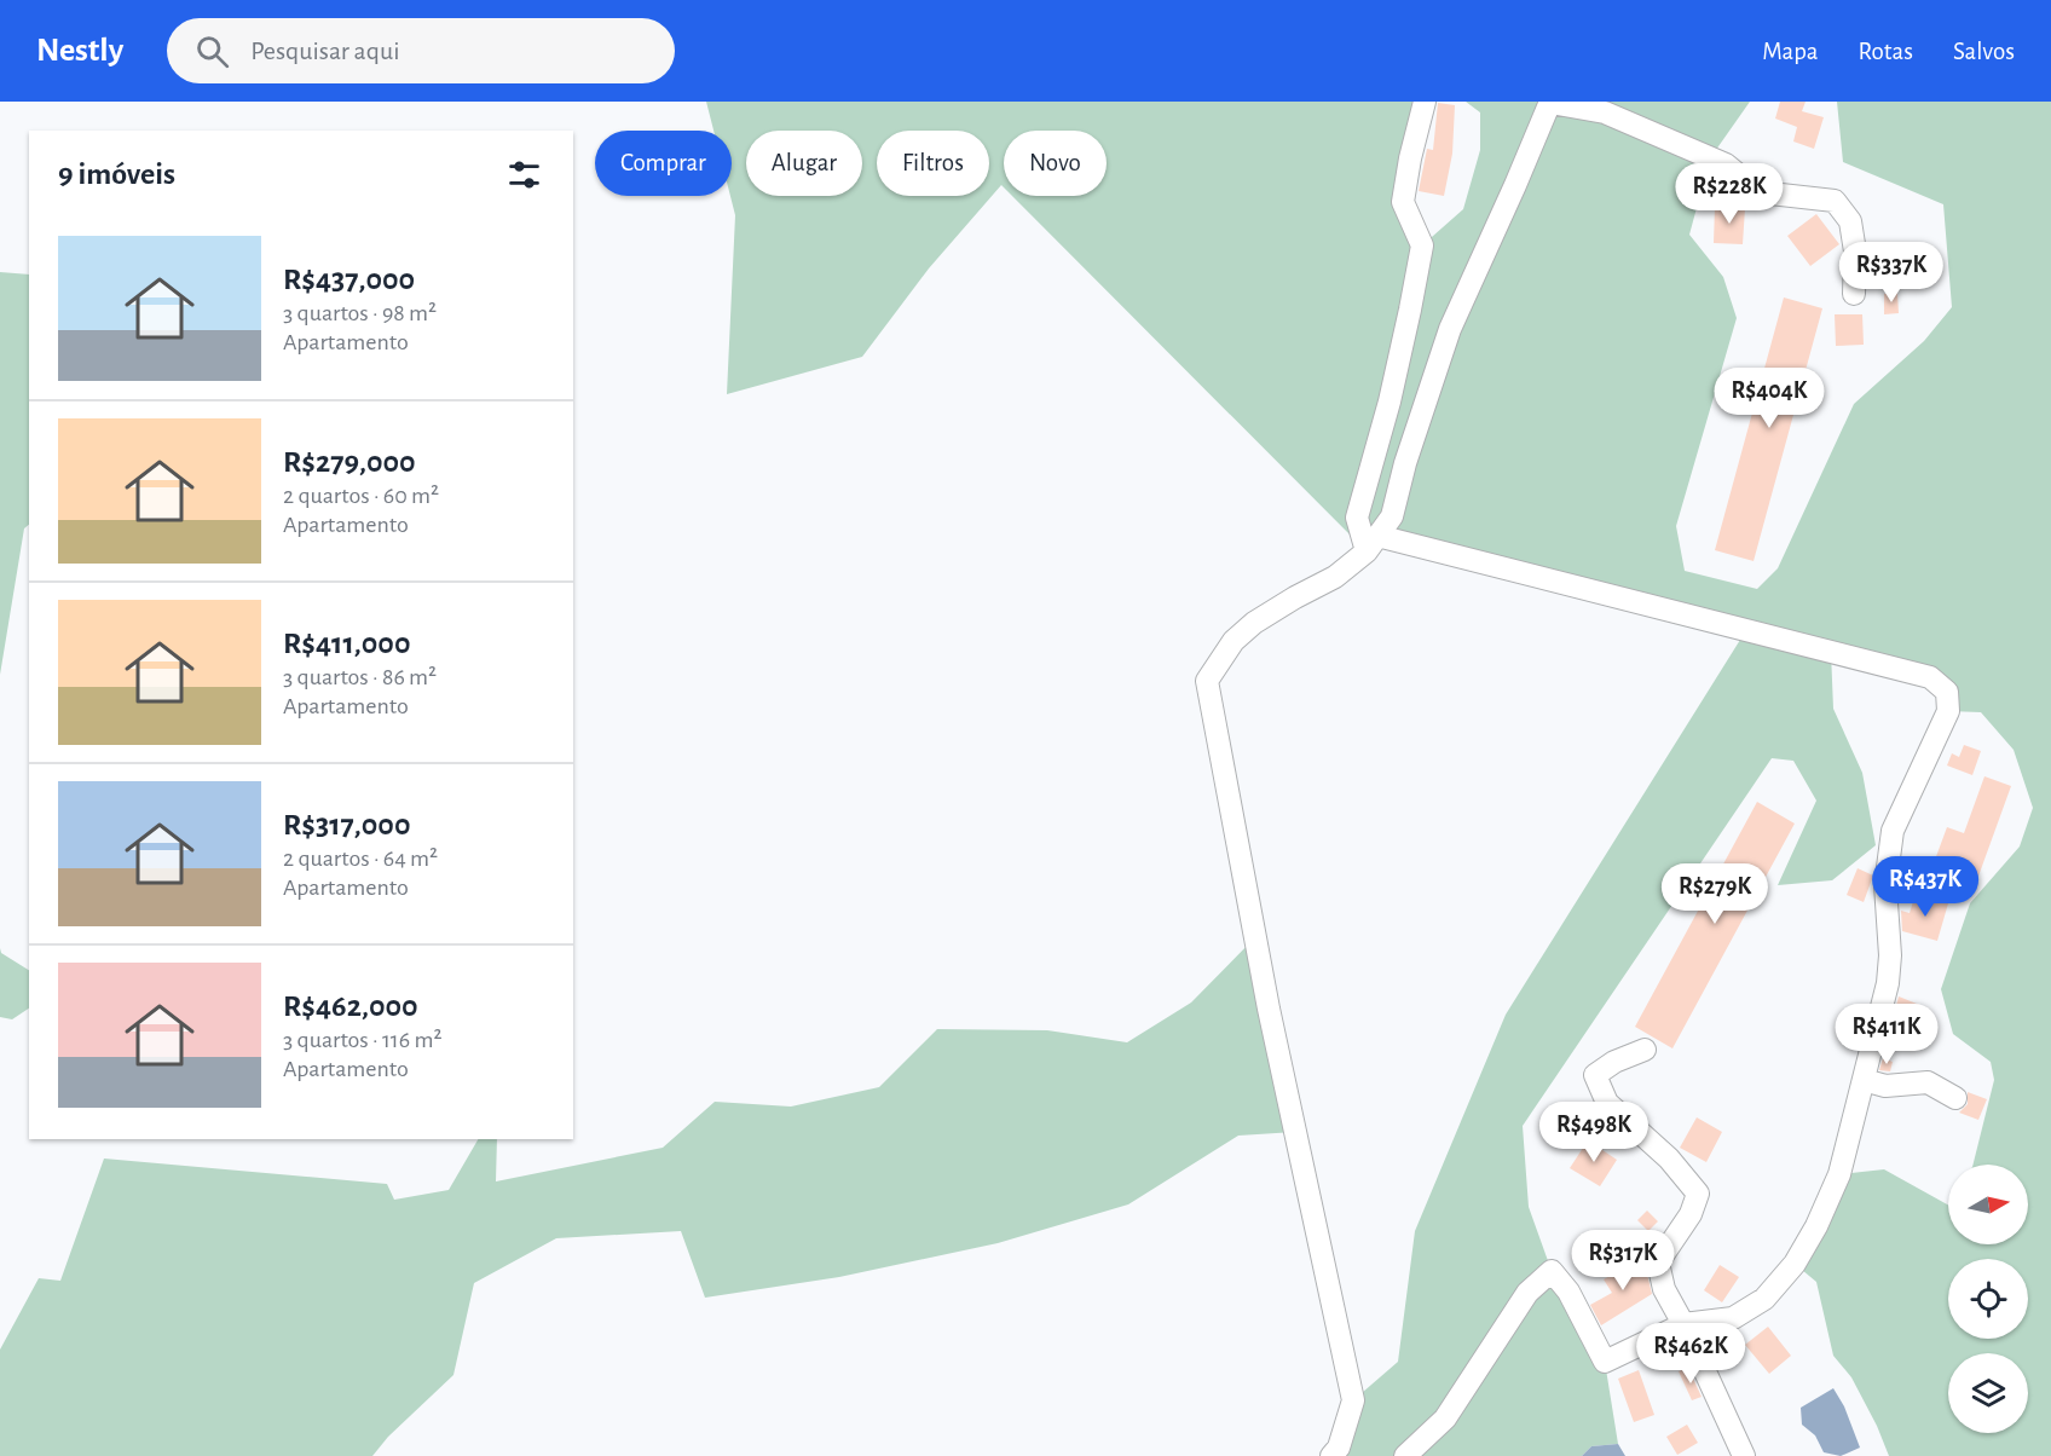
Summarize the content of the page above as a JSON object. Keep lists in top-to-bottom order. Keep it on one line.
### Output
{"north":"right","page":{"header":"Nestly","search":"Pesquisar aqui","nav":["Mapa","Rotas","Salvos"],"chip":["Comprar","Alugar","Filtros","Novo"],"heading":"9 imóveis","price":["R$228K","R$337K","R$404K","R$437K","R$279K","R$411K","R$498K","R$317K","R$462K"],"list":[{"name":"R$437,000","note":"3 quartos · 98 m² · Apartamento"},{"name":"R$279,000","note":"2 quartos · 60 m² · Apartamento"},{"name":"R$411,000","note":"3 quartos · 86 m² · Apartamento"},{"name":"R$317,000","note":"2 quartos · 64 m² · Apartamento"},{"name":"R$462,000","note":"3 quartos · 116 m² · Apartamento"}]}}
